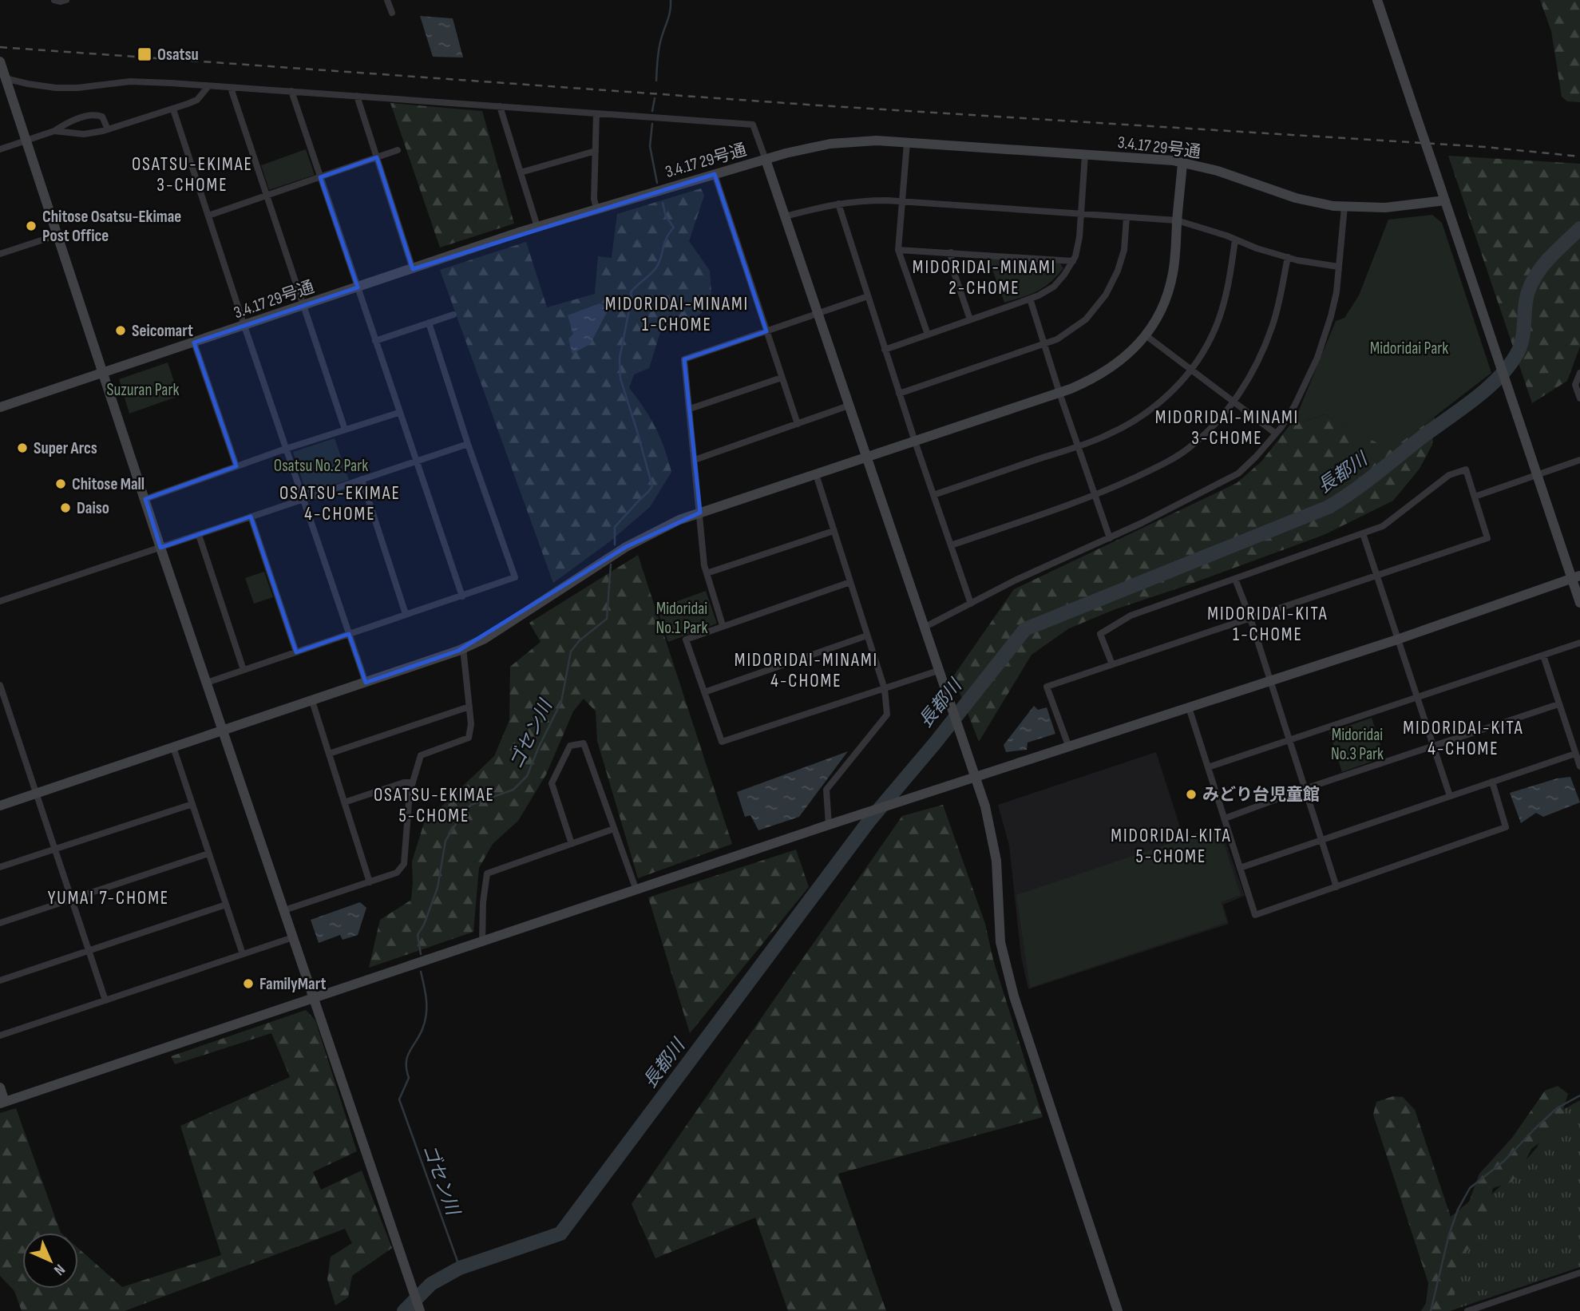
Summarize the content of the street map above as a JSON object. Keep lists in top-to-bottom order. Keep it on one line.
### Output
{"streets":{"street":["3.4.17 29号通"]},"districts":["OSATSU-EKIMAE 3-CHOME","MIDORIDAI-MINAMI 2-CHOME","MIDORIDAI-MINAMI 1-CHOME","MIDORIDAI-MINAMI 3-CHOME","OSATSU-EKIMAE 4-CHOME","MIDORIDAI-KITA 1-CHOME","MIDORIDAI-MINAMI 4-CHOME","MIDORIDAI-KITA 4-CHOME","OSATSU-EKIMAE 5-CHOME","MIDORIDAI-KITA 5-CHOME","YUMAI 7-CHOME"],"water":["長都川","ゴセン川"],"parks":["Midoridai Park","Suzuran Park","Osatsu No.2 Park","Midoridai No.1 Park","Midoridai No.3 Park"],"places":{"transit":["Osatsu"],"other":["Chitose Osatsu-Ekimae Post Office","Seicomart","Super Arcs","Chitose Mall","Daiso","みどり台児童館","FamilyMart"]},"north":"bottom right"}
